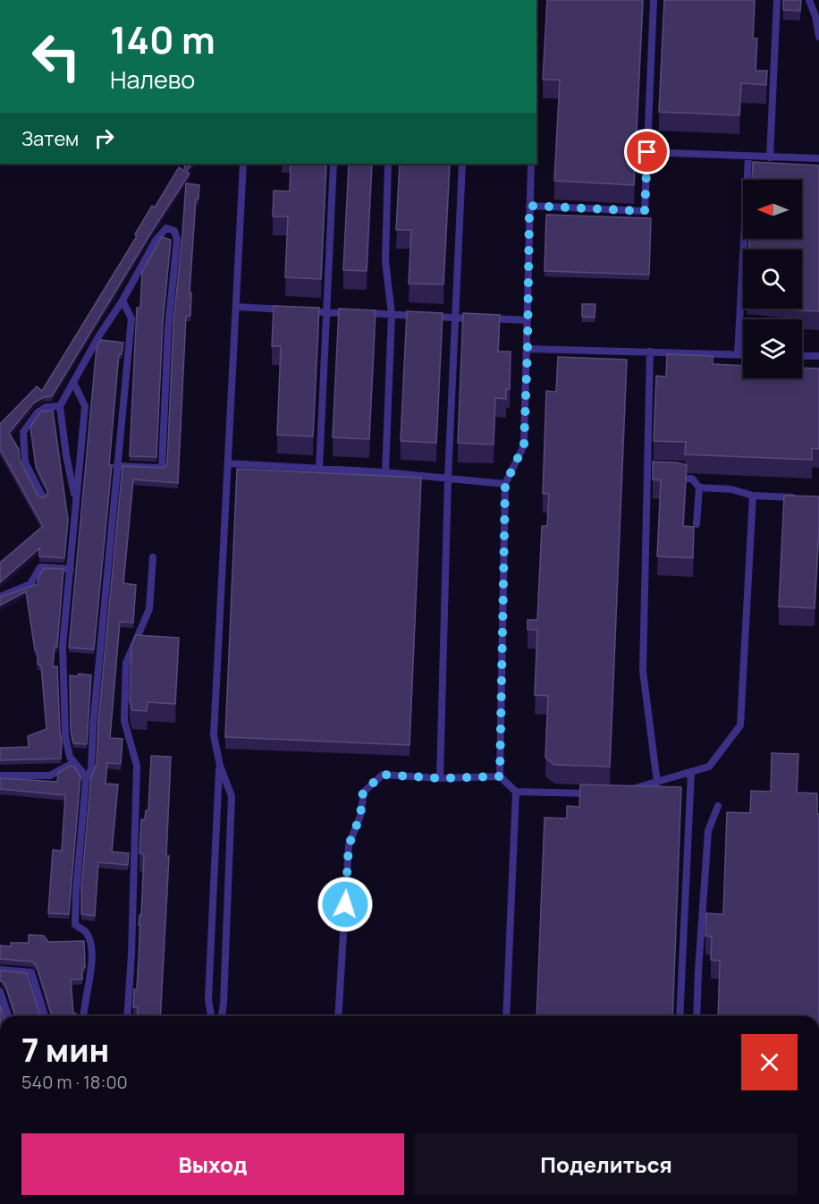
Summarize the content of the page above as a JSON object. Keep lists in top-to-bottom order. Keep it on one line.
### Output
{"north":"left","page":{"turn":["140 m","Налево"],"then":"Затем","heading":["7 мин","540 m · 18:00"],"buttons":["Выход","Поделиться"]}}
